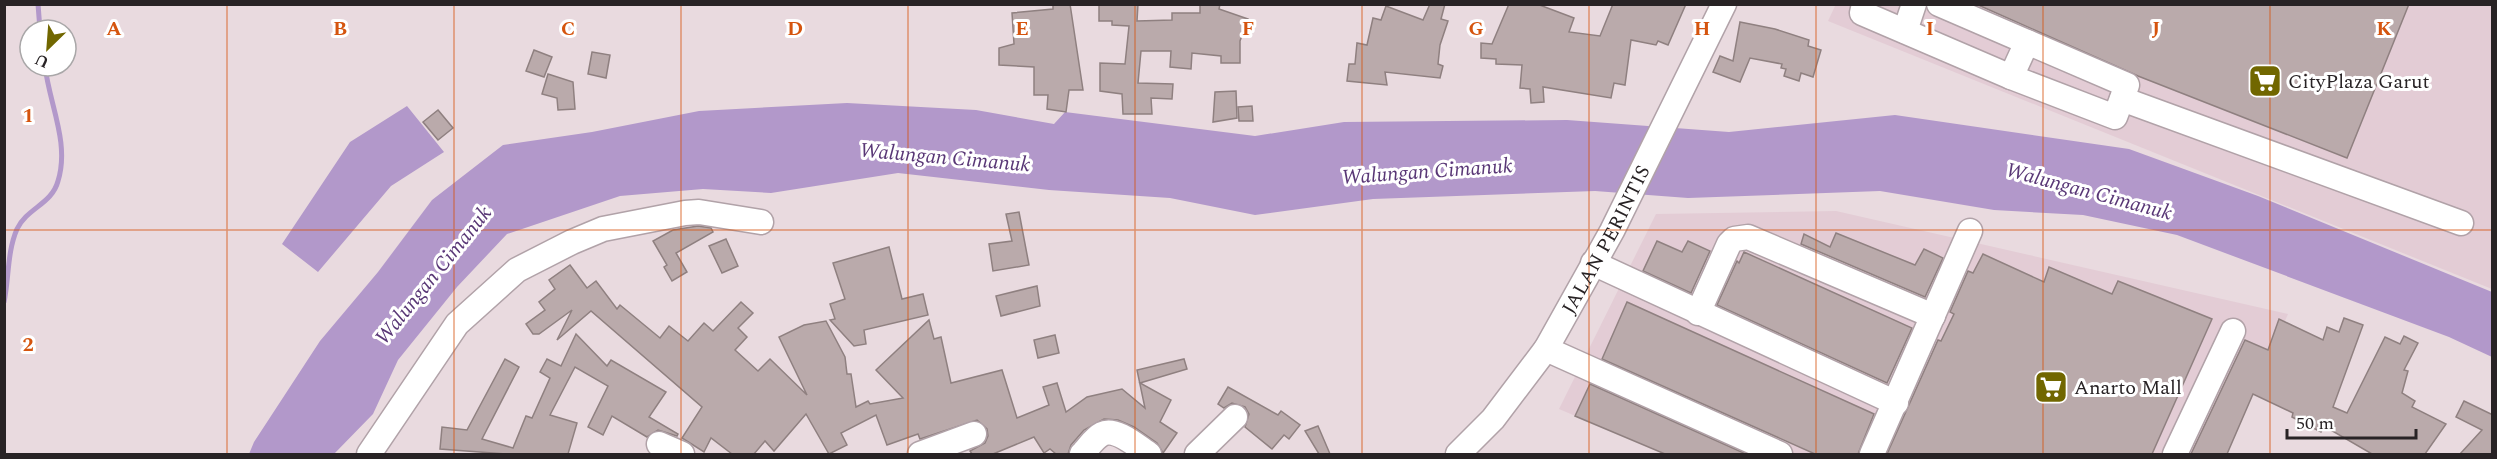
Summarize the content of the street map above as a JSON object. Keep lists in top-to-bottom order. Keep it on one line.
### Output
{"streets":{"street":["JALAN PERINTIS"]},"water":["Walungan Cimanuk"],"places":{"supermarket":["CityPlaza Garut","Anarto Mall"]},"scale_bar":"50 m","north":"bottom left","grid":{"columns":["A","B","C","D","E","F","G","H","I","J","K"],"rows":["1","2"]}}
